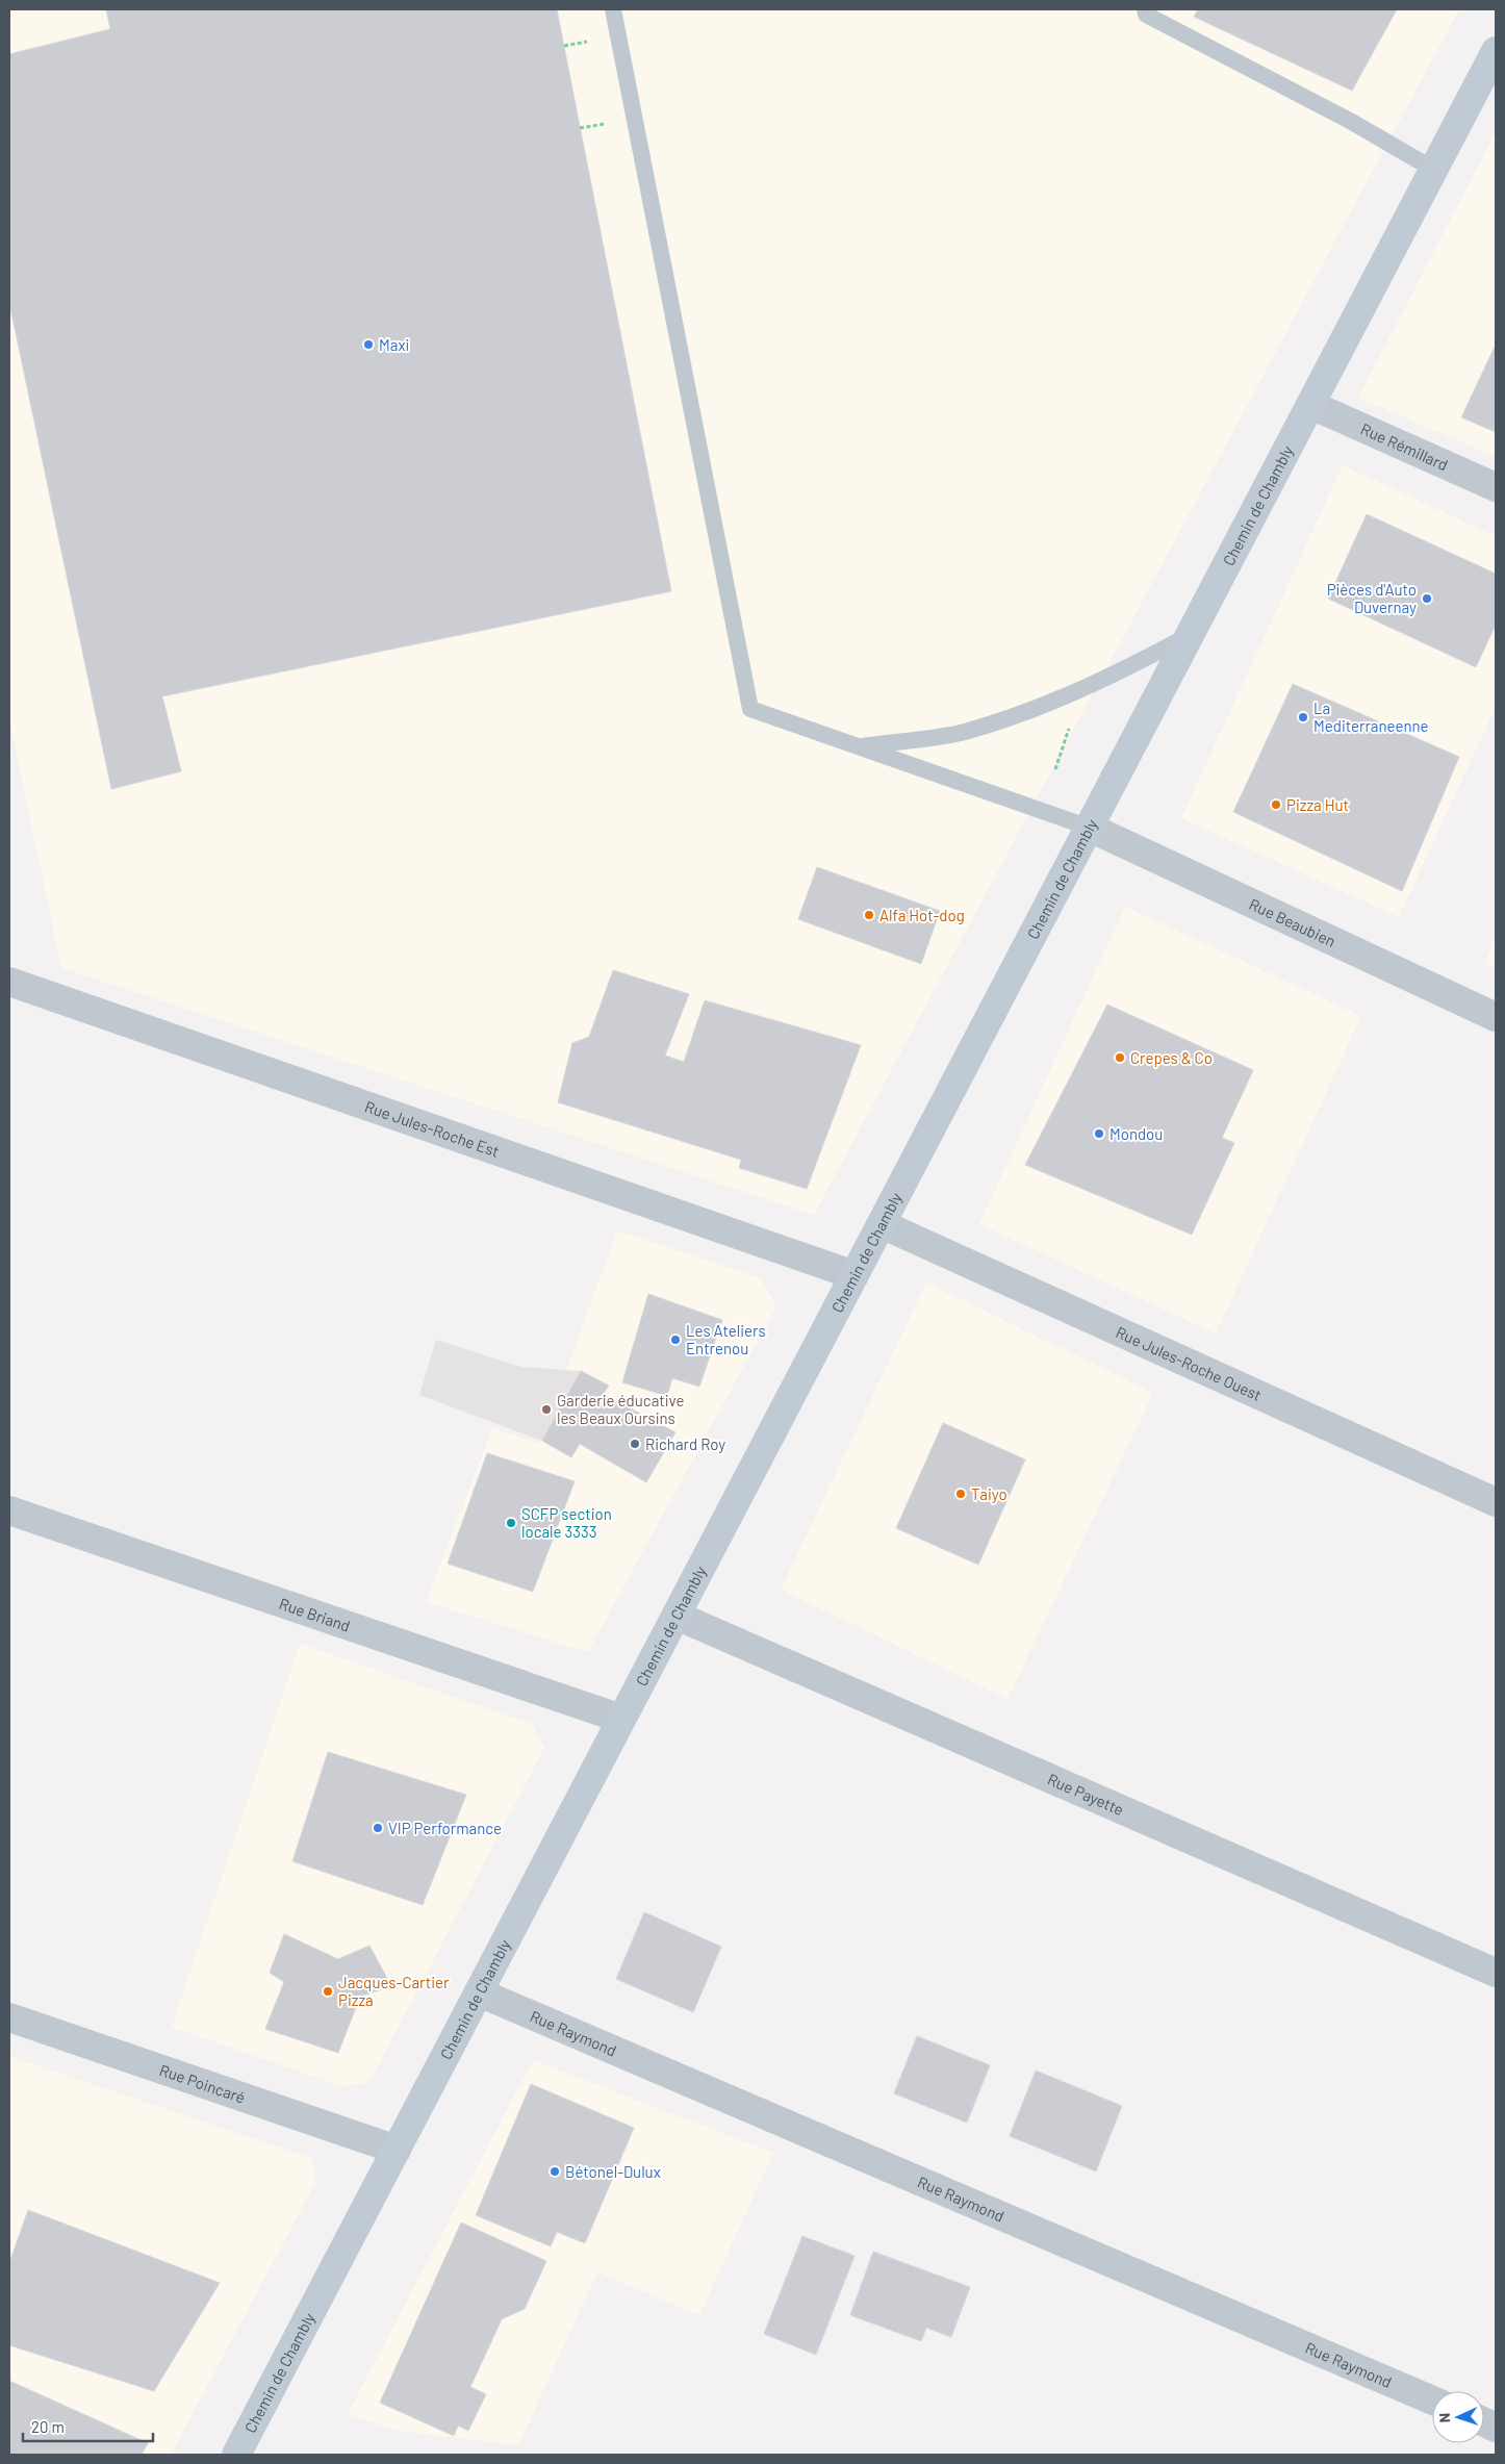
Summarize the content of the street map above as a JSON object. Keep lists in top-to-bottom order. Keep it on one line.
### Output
{"streets":{"main road":["Chemin de Chambly"],"street":["Rue Rémillard","Rue Beaubien","Rue Jules-Roche Est","Rue Jules-Roche Ouest","Rue Briand","Rue Payette","Rue Raymond","Rue Poincaré"]},"crossings":[["Rue Rémillard","Chemin de Chambly"],["Chemin de Chambly","Rue Beaubien"],["Chemin de Chambly","Rue Jules-Roche Est"],["Chemin de Chambly","Rue Jules-Roche Ouest"],["Chemin de Chambly","Rue Briand"],["Chemin de Chambly","Rue Payette"],["Chemin de Chambly","Rue Raymond"],["Chemin de Chambly","Rue Poincaré"]],"places":["Maxi","Pièces d'Auto Duvernay","La Mediterraneenne","Pizza Hut","Alfa Hot-dog","Crepes & Co","Mondou","Les Ateliers Entrenou","Garderie éducative les Beaux Oursins","Richard Roy","Taiyo","SCFP section locale 3333","VIP Performance","Jacques-Cartier Pizza","Bétonel-Dulux"],"scale_bar":"20 m","north":"left"}
